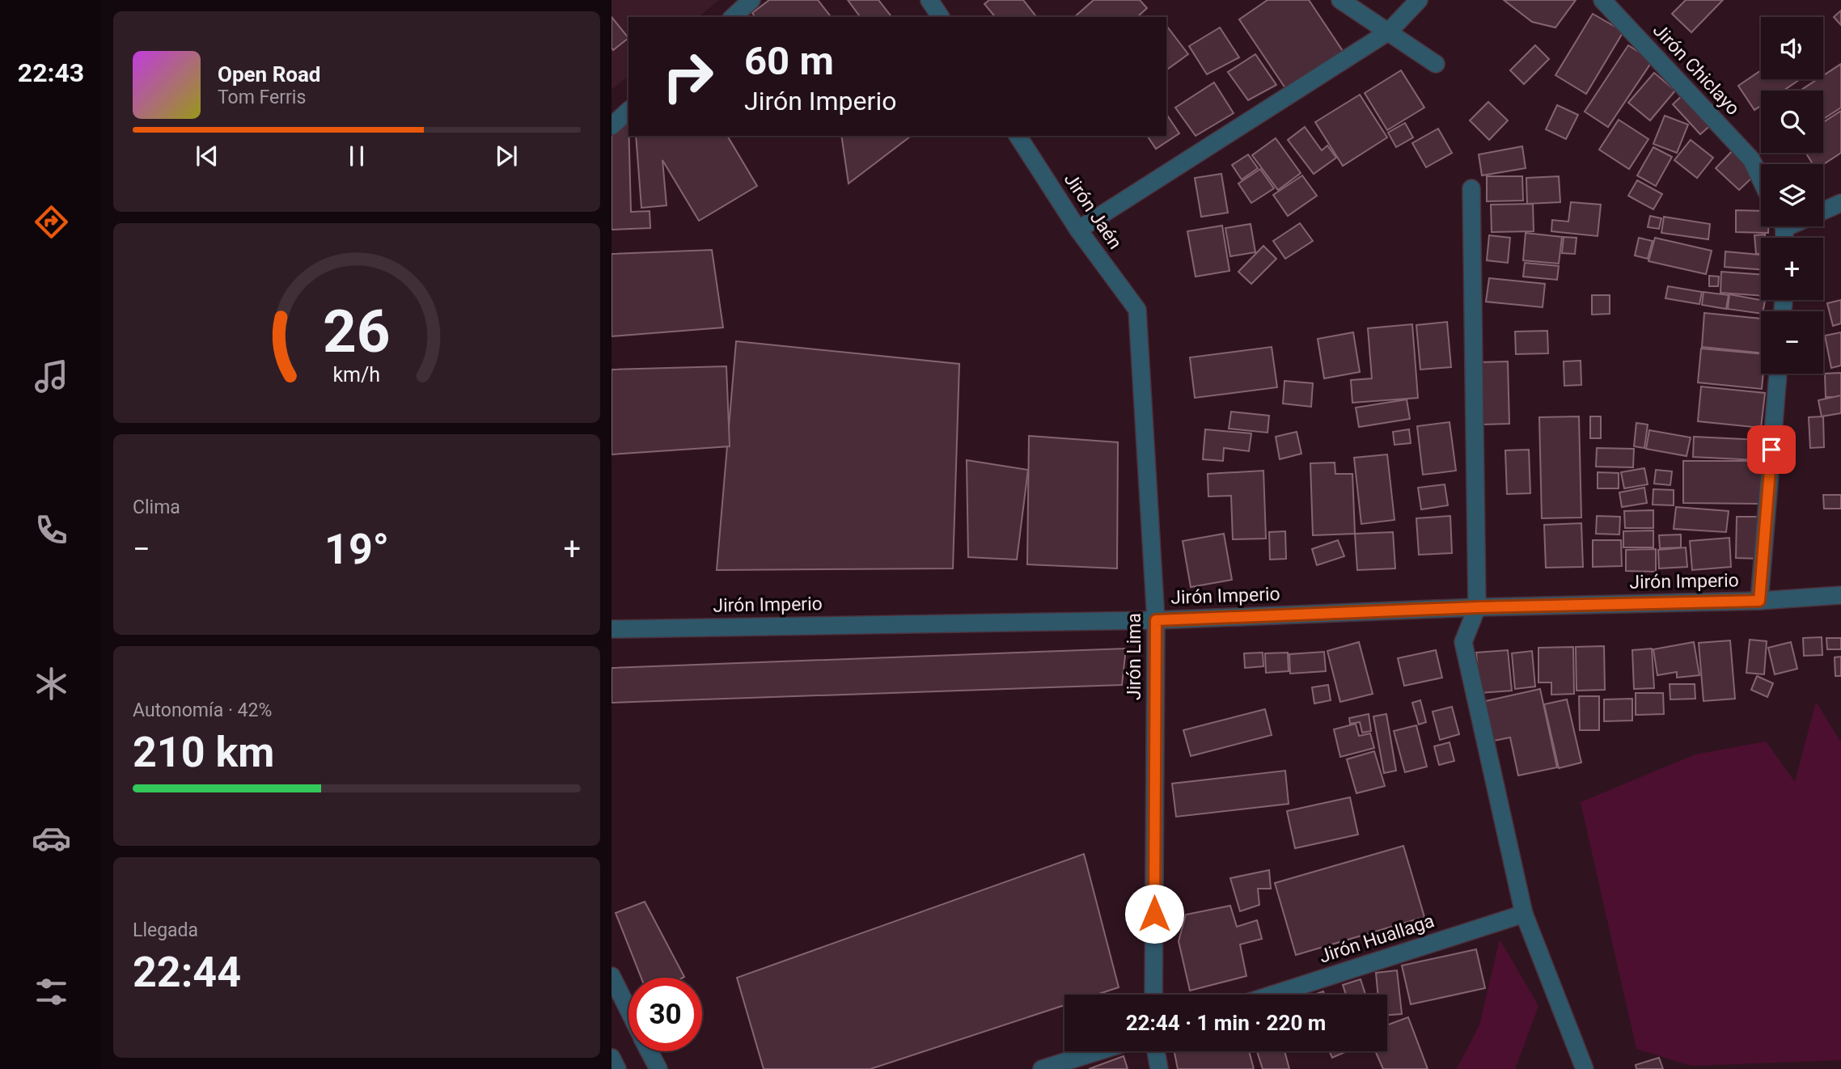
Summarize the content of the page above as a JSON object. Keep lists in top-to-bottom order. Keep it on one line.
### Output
{"streets":{"street":["Jirón Chiclayo","Jirón Jaén","Jirón Imperio","Jirón Lima","Jirón Huallaga"]},"crossings":[["Jirón Jaén","Jirón Lima"],["Jirón Imperio","Jirón Lima"]],"page":{"tabs":"22:43","map_buttons":["+","−"],"turn":["60 m","Jirón Imperio"],"song":["Open Road","Tom Ferris"],"tile":["Clima",["Autonomía · 42%","210 km"],["Llegada","22:44"]],"heat":["−","19°","+"],"limit":"30","trip":"22:44 · 1 min · 220 m","gauge":["26","km/h"]}}
